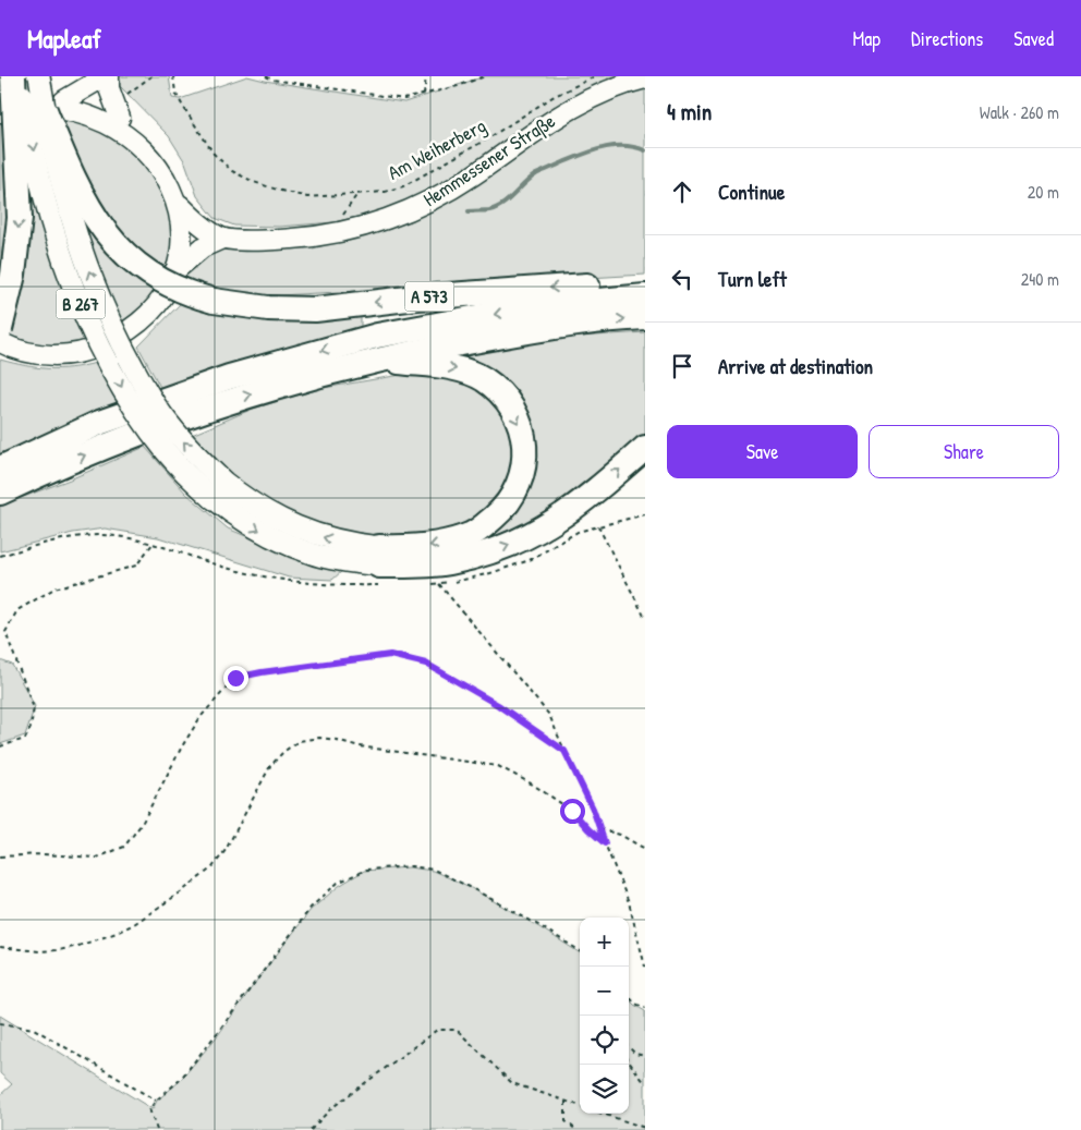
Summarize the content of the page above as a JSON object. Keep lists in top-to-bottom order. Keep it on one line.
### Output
{"streets":{"highway":["A 573"],"main road":["Hemmessener Straße","B 267"],"path":["Am Weiherberg"]},"crossings":[["A 573","B 267"]],"page":{"header":"Mapleaf","nav":["Map","Directions","Saved"],"heading":["4 min","Walk · 260 m"],"list":[["Continue","20 m"],["Turn left","240 m"],"Arrive at destination"],"buttons":["Save","Share"],"map_buttons":["+","−"]}}
